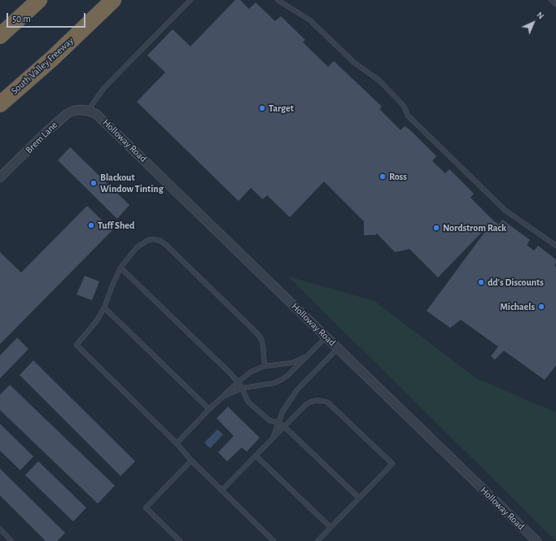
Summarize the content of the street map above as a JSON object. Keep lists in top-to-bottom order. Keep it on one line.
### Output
{"streets":{"highway":["South Valley Freeway"],"street":["Brem Lane","Holloway Road"]},"crossings":[["Brem Lane","Holloway Road"]],"places":["Target","Ross","Blackout Window Tinting","Tuff Shed","Nordstrom Rack","dd's Discounts","Michaels"],"scale_bar":"50 m","north":"top right"}
